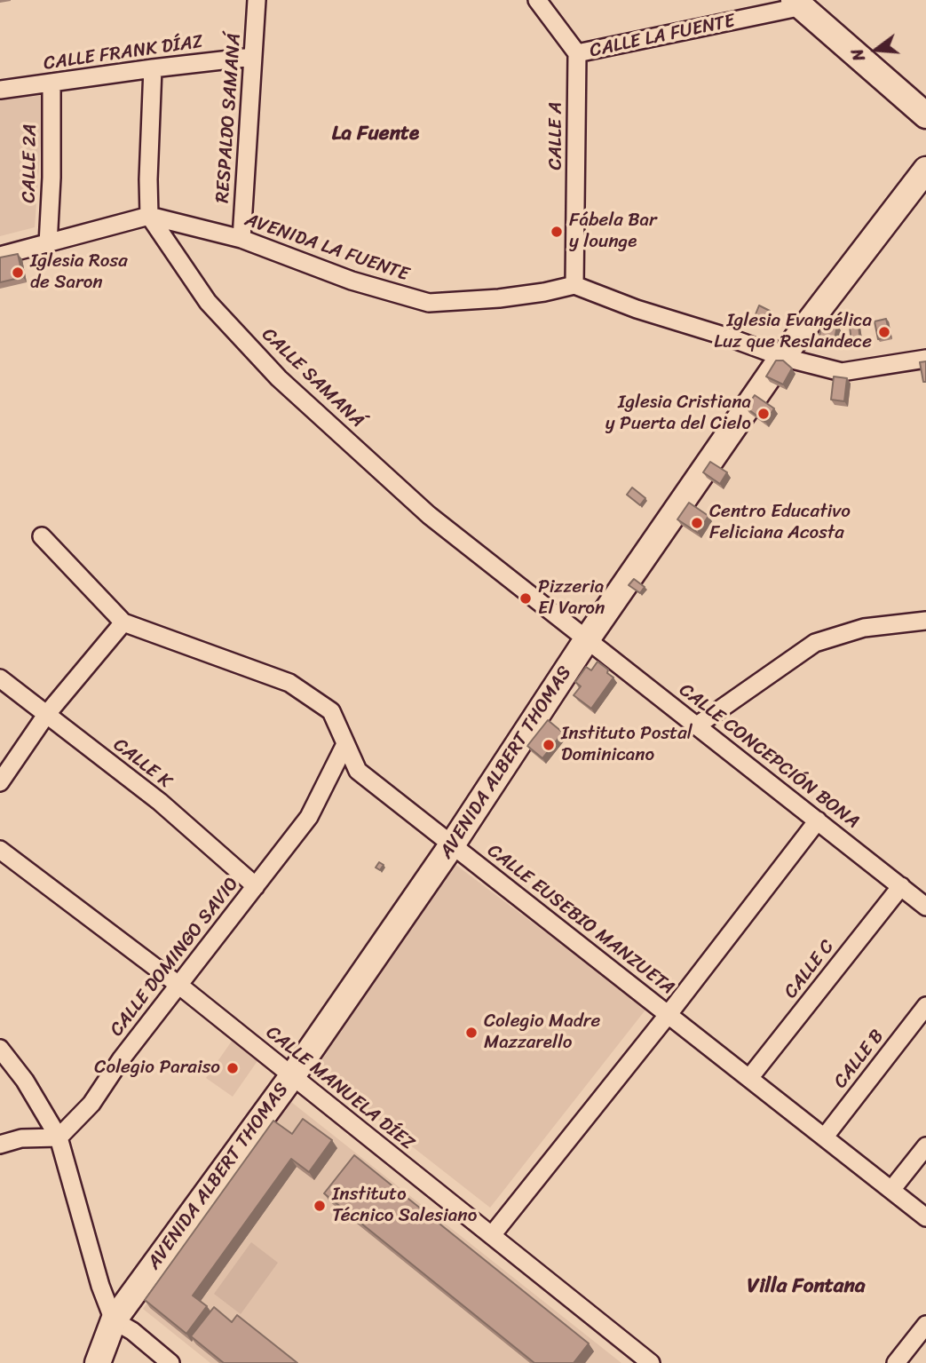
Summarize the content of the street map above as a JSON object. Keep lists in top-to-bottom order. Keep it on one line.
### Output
{"streets":{"main road":["AVENIDA ALBERT THOMAS"],"street":["CALLE LA FUENTE","CALLE FRANK DÍAZ","RESPALDO SAMANÁ","CALLE A","CALLE 2A","AVENIDA LA FUENTE","CALLE SAMANÁ","CALLE CONCEPCIÓN BONA","CALLE K","CALLE EUSEBIO MANZUETA","CALLE DOMINGO SAVIO","CALLE C","CALLE B","CALLE MANUELA DÍEZ"]},"crossings":[["CALLE LA FUENTE","CALLE A"],["CALLE FRANK DÍAZ","RESPALDO SAMANÁ"],["CALLE FRANK DÍAZ","CALLE 2A"],["RESPALDO SAMANÁ","AVENIDA LA FUENTE"],["CALLE A","AVENIDA LA FUENTE"],["CALLE 2A","AVENIDA LA FUENTE"],["AVENIDA LA FUENTE","CALLE SAMANÁ"],["CALLE SAMANÁ","CALLE CONCEPCIÓN BONA"],["CALLE SAMANÁ","AVENIDA ALBERT THOMAS"],["CALLE CONCEPCIÓN BONA","AVENIDA ALBERT THOMAS"],["CALLE CONCEPCIÓN BONA","CALLE C"],["AVENIDA ALBERT THOMAS","CALLE EUSEBIO MANZUETA"],["AVENIDA ALBERT THOMAS","CALLE MANUELA DÍEZ"],["CALLE K","CALLE DOMINGO SAVIO"],["CALLE EUSEBIO MANZUETA","CALLE DOMINGO SAVIO"],["CALLE EUSEBIO MANZUETA","CALLE C"],["CALLE EUSEBIO MANZUETA","CALLE B"],["CALLE DOMINGO SAVIO","CALLE MANUELA DÍEZ"]],"districts":["La Fuente","Villa Fontana"],"places":["Fábela Bar y lounge","Iglesia Rosa de Saron","Iglesia Evangélica Luz que Reslandece","Iglesia Cristiana y Puerta del Cielo","Centro Educativo Feliciana Acosta","Pizzeria El Varon","Instituto Postal Dominicano","Colegio Madre Mazzarello","Colegio Paraiso","Instituto Técnico Salesiano"],"north":"left"}
